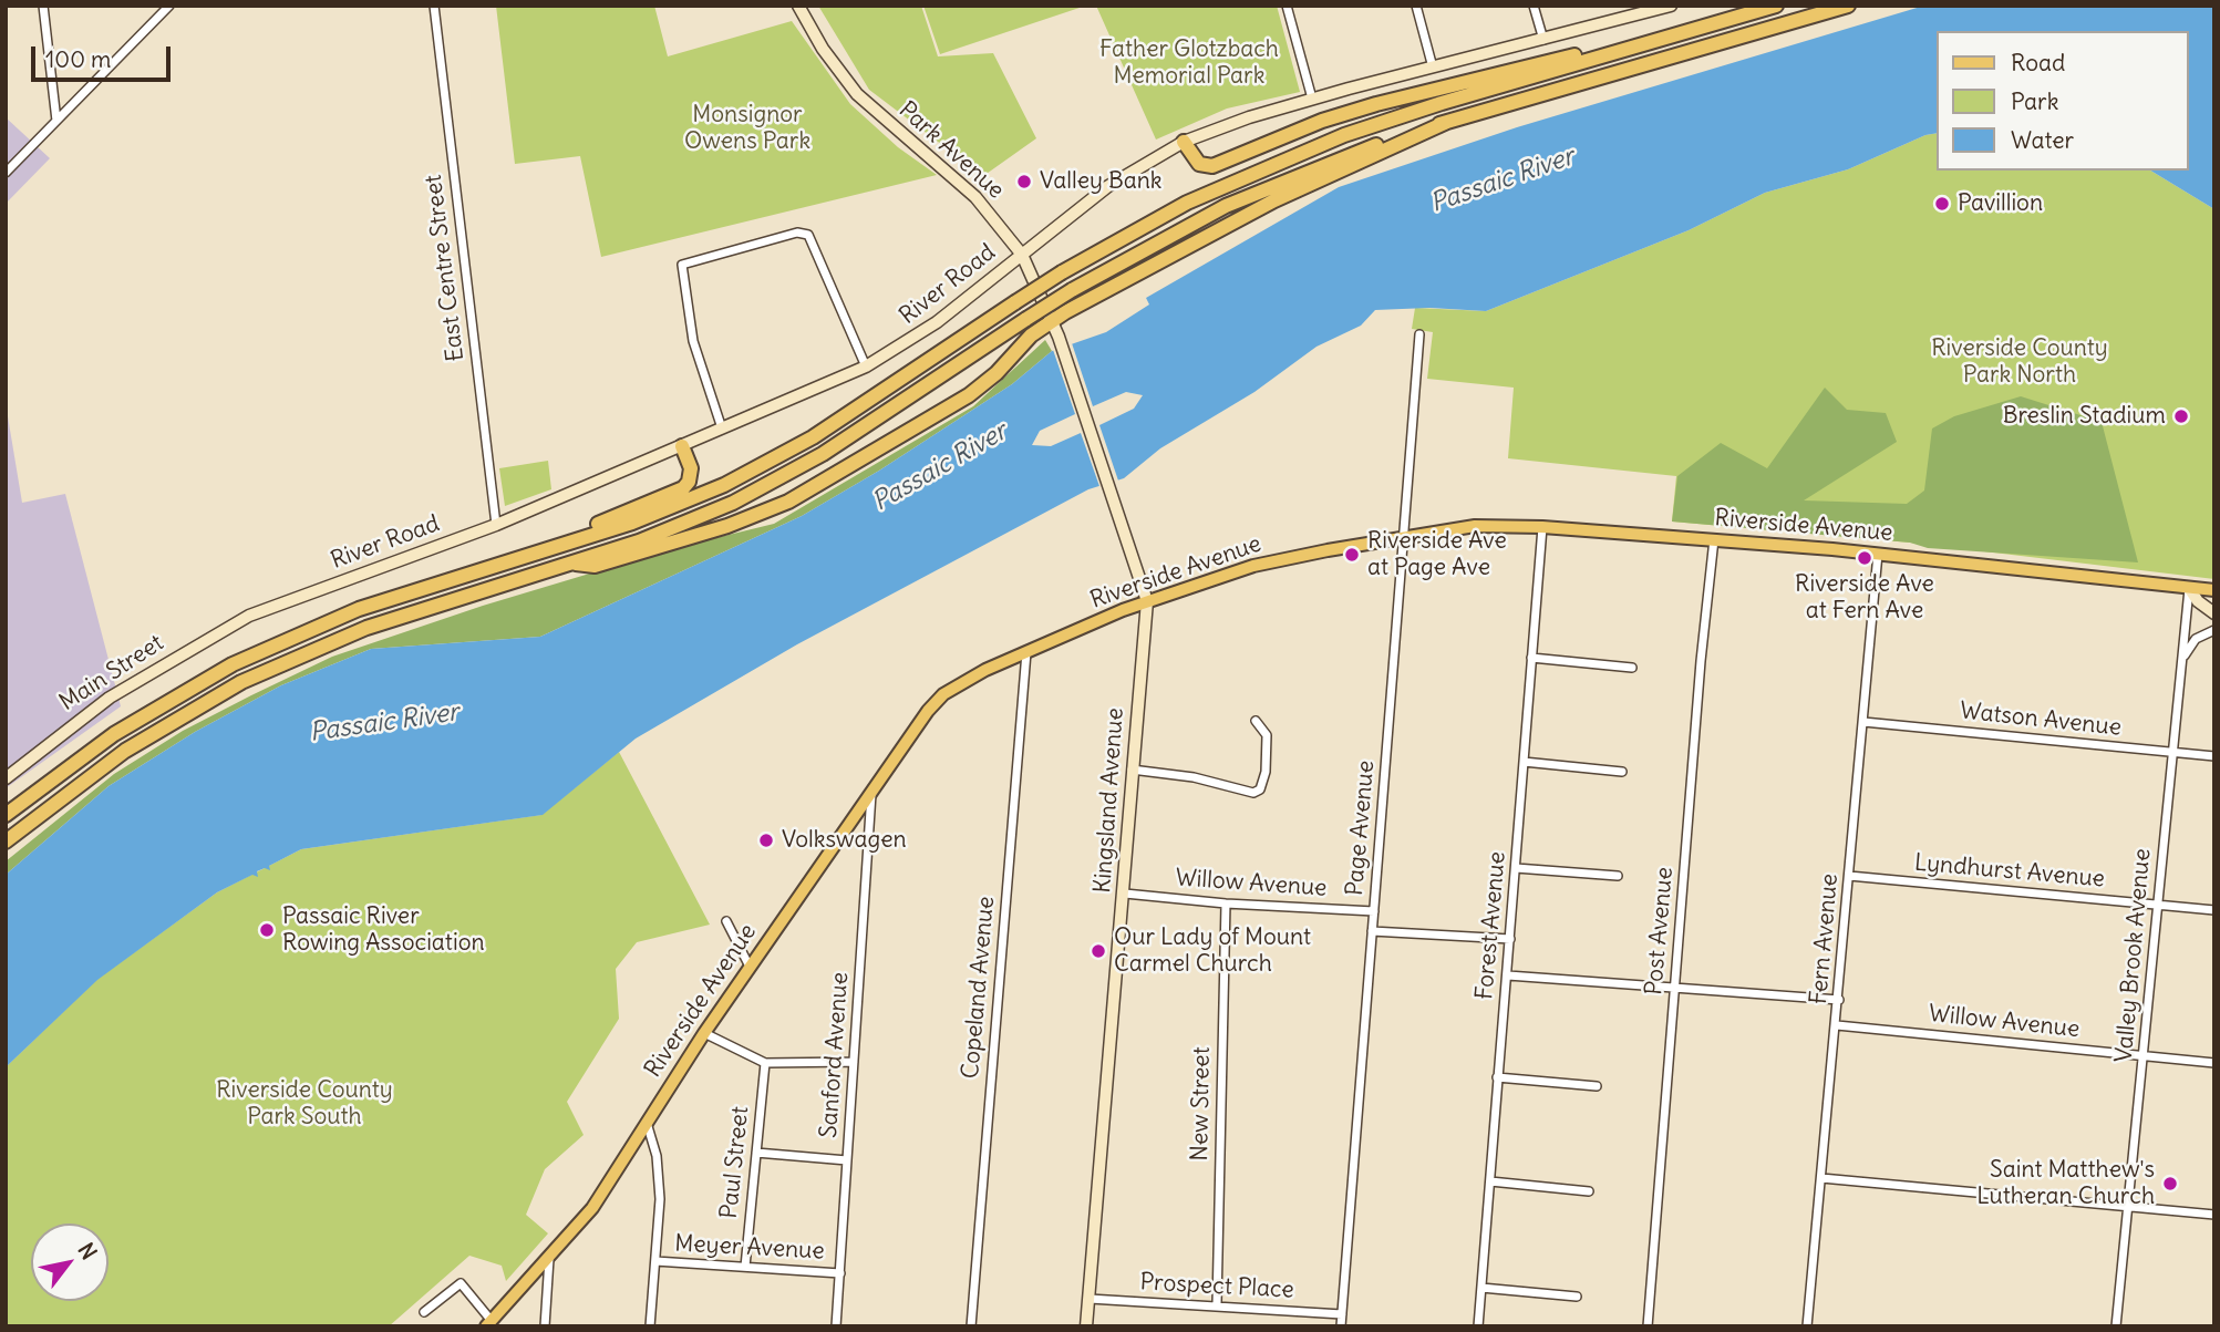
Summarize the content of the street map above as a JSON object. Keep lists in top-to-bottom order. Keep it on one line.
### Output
{"streets":{"main road":["Park Avenue","River Road","Riverside Avenue","Main Street","Kingsland Avenue"],"street":["East Centre Street","Watson Avenue","Page Avenue","Lyndhurst Avenue","Willow Avenue","Forest Avenue","Post Avenue","Fern Avenue","Valley Brook Avenue","Copeland Avenue","Sanford Avenue","New Street","Paul Street","Meyer Avenue","Prospect Place"]},"crossings":[["Park Avenue","River Road"],["Park Avenue","Kingsland Avenue"],["East Centre Street","River Road"],["River Road","Main Street"],["Riverside Avenue","Kingsland Avenue"],["Riverside Avenue","Page Avenue"],["Riverside Avenue","Forest Avenue"],["Riverside Avenue","Post Avenue"],["Riverside Avenue","Fern Avenue"],["Riverside Avenue","Valley Brook Avenue"],["Riverside Avenue","Copeland Avenue"],["Riverside Avenue","Sanford Avenue"],["Watson Avenue","Fern Avenue"],["Watson Avenue","Valley Brook Avenue"],["Kingsland Avenue","Willow Avenue"],["Kingsland Avenue","Prospect Place"],["Page Avenue","Willow Avenue"],["Page Avenue","Prospect Place"],["Lyndhurst Avenue","Fern Avenue"],["Lyndhurst Avenue","Valley Brook Avenue"],["Willow Avenue","Fern Avenue"],["Willow Avenue","Valley Brook Avenue"],["Willow Avenue","New Street"],["Sanford Avenue","Meyer Avenue"],["New Street","Prospect Place"],["Paul Street","Meyer Avenue"]],"water":["Passaic River"],"parks":["Father Glotzbach Memorial Park","Monsignor Owens Park","Riverside County Park North","Riverside County Park South"],"places":["Valley Bank","Pavillion","Breslin Stadium","Riverside Ave at Page Ave","Riverside Ave at Fern Ave","Volkswagen","Passaic River Rowing Association","Our Lady of Mount Carmel Church","Saint Matthew's Lutheran Church"],"legend":["Road","Park","Water"],"scale_bar":"100 m","north":"top right"}
